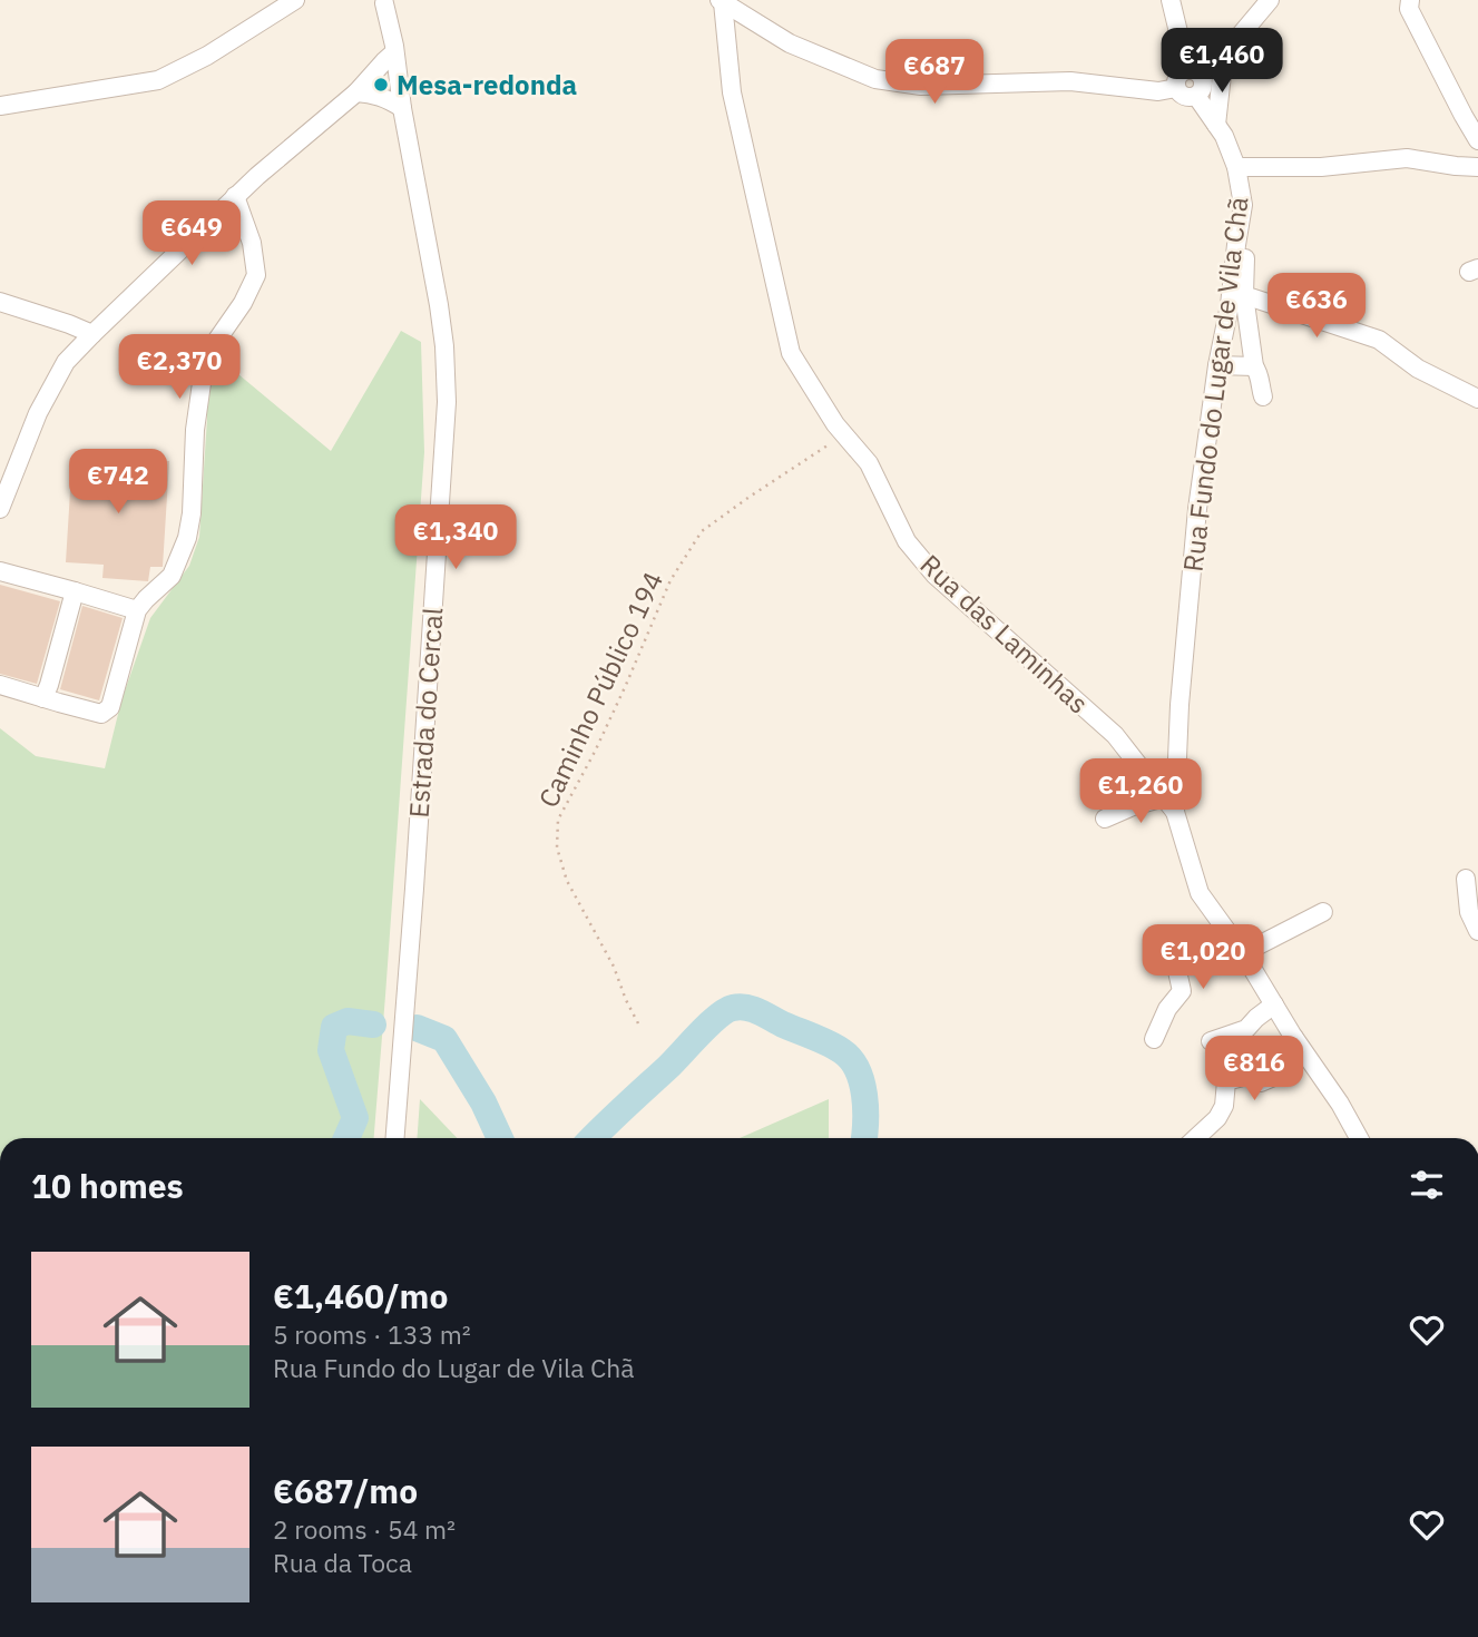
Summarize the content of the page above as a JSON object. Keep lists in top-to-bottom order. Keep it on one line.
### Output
{"streets":{"street":["Rua Fundo do Lugar de Vila Chã","Rua das Laminhas","Estrada do Cercal"],"path":["Caminho Público 194"]},"crossings":[["Rua Fundo do Lugar de Vila Chã","Rua das Laminhas"],["Rua das Laminhas","Caminho Público 194"]],"places":["Mesa-redonda"],"page":{"price":["€1,460","€687","€649","€636","€2,370","€742","€1,340","€1,260","€1,020","€816"],"heading":"10 homes","list":[{"name":"€1,460/mo","note":"5 rooms · 133 m² · Rua Fundo do Lugar de Vila Chã"},{"name":"€687/mo","note":"2 rooms · 54 m² · Rua da Toca"}]}}
